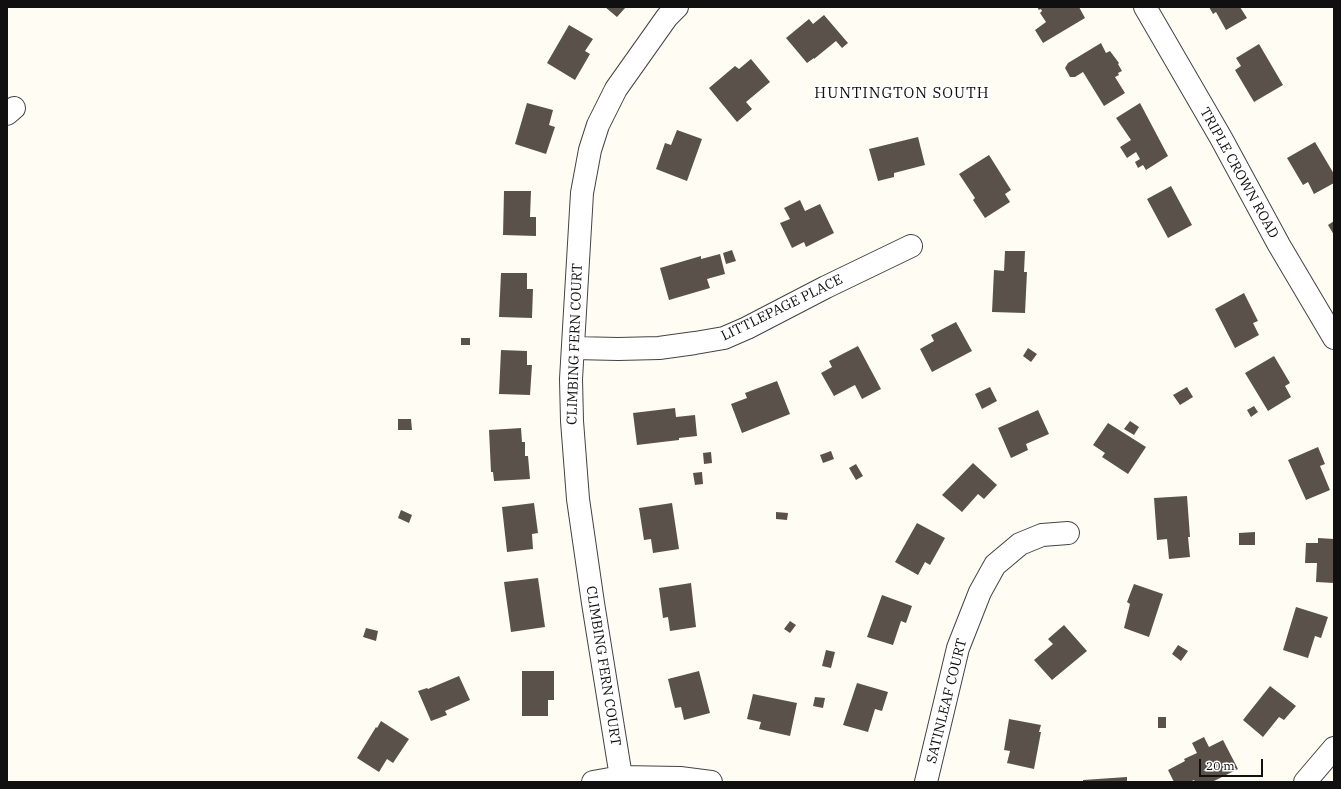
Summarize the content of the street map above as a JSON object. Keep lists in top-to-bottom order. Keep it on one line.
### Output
{"streets":{"street":["TRIPLE CROWN ROAD","LITTLEPAGE PLACE","CLIMBING FERN COURT","SATINLEAF COURT"]},"crossings":[["LITTLEPAGE PLACE","CLIMBING FERN COURT"]],"districts":["HUNTINGTON SOUTH"],"scale_bar":"20 m"}
